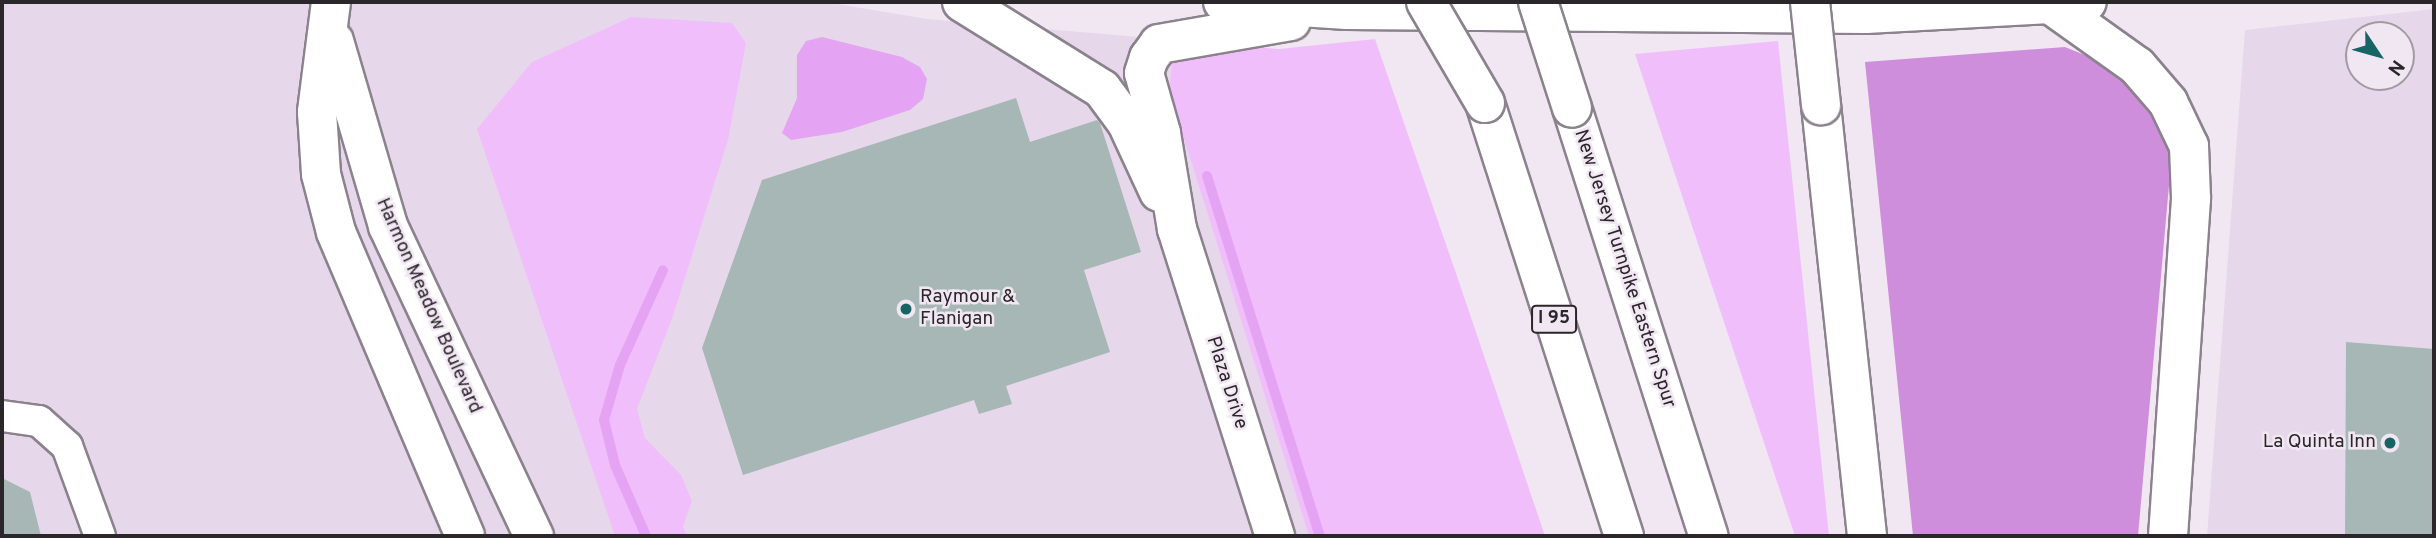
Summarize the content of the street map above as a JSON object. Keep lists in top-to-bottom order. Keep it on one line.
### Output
{"streets":{"main road":["New Jersey Turnpike Eastern Spur","Harmon Meadow Boulevard","I 95","Plaza Drive"]},"places":["Raymour & Flanigan","La Quinta Inn"],"north":"bottom right"}
